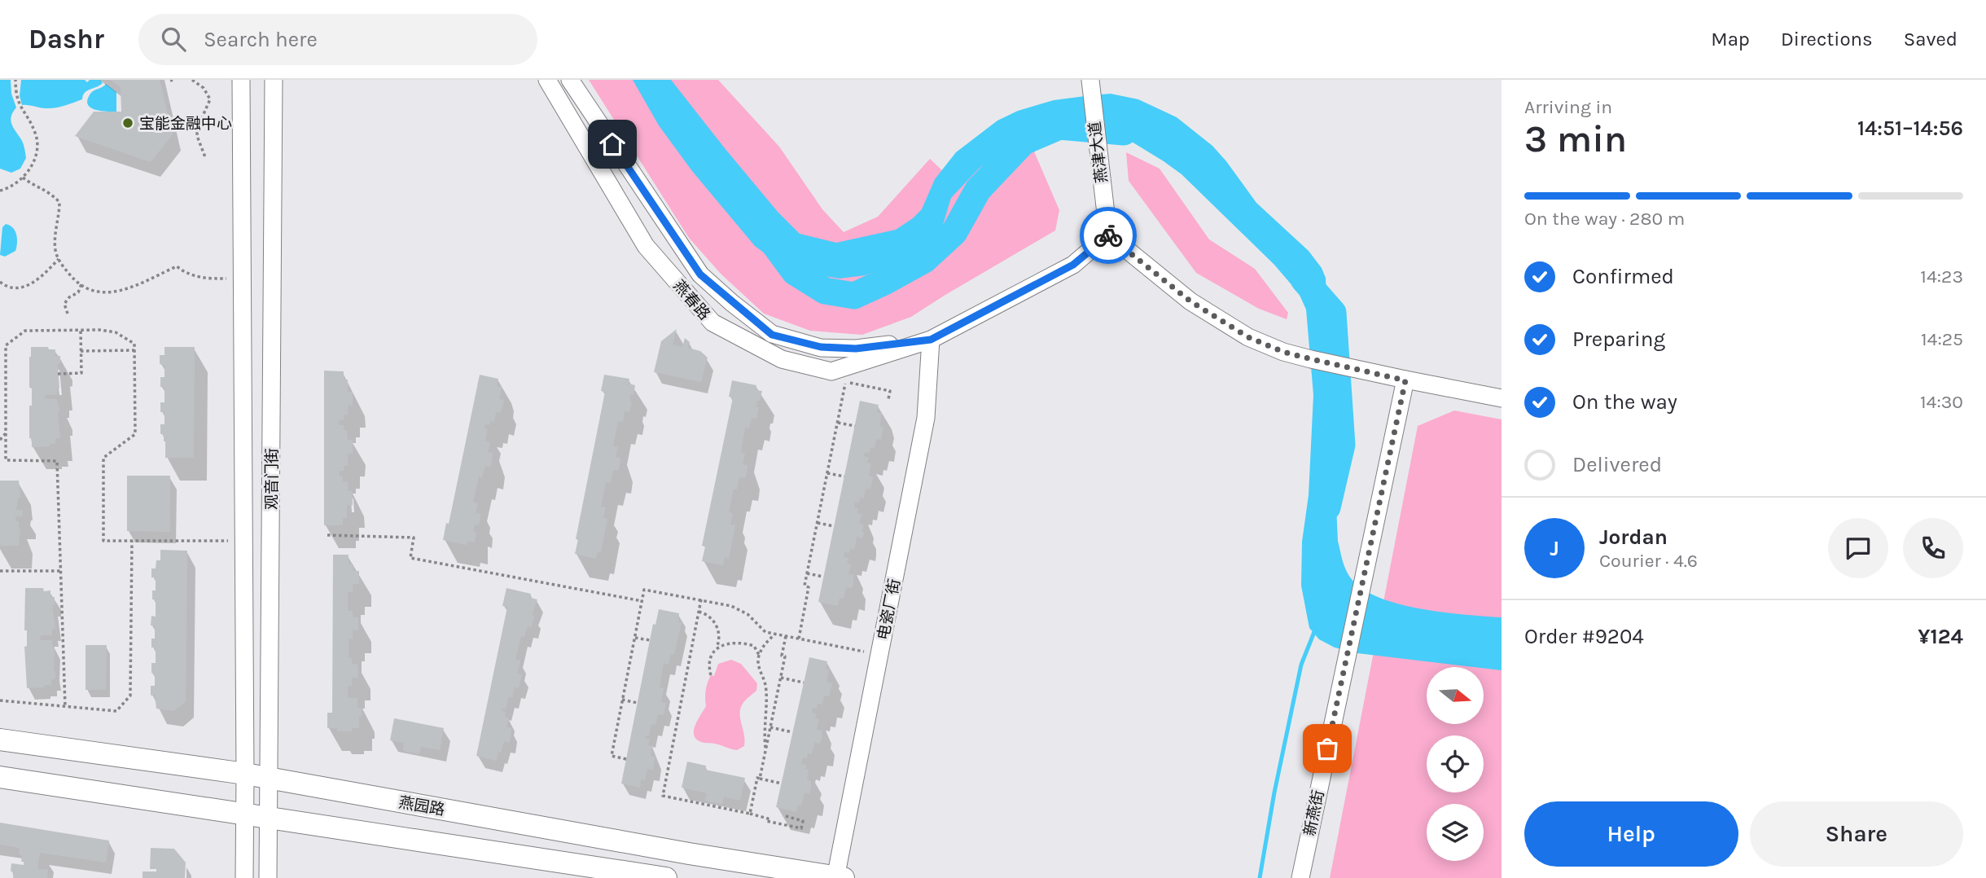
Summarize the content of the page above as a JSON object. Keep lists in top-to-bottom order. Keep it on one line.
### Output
{"streets":{"main road":["燕园路"],"street":["燕津大道","燕春路","观音门街","电瓷厂街","新燕街"]},"crossings":[["燕津大道","燕春路"],["燕春路","电瓷厂街"],["观音门街","燕园路"],["电瓷厂街","燕园路"]],"places":["宝能金融中心"],"north":"right","page":{"header":"Dashr","search":"Search here","nav":["Map","Directions","Saved"],"heading":["3 min","Arriving in","14:51–14:56"],"panel":["Jordan","Courier · 4.6","Order #9204","¥124"],"bar":"On the way · 280 m","list":[["Confirmed","14:23"],["Preparing","14:25"],["On the way","14:30"],"Delivered"],"round":"J","buttons":["Help","Share"]}}
